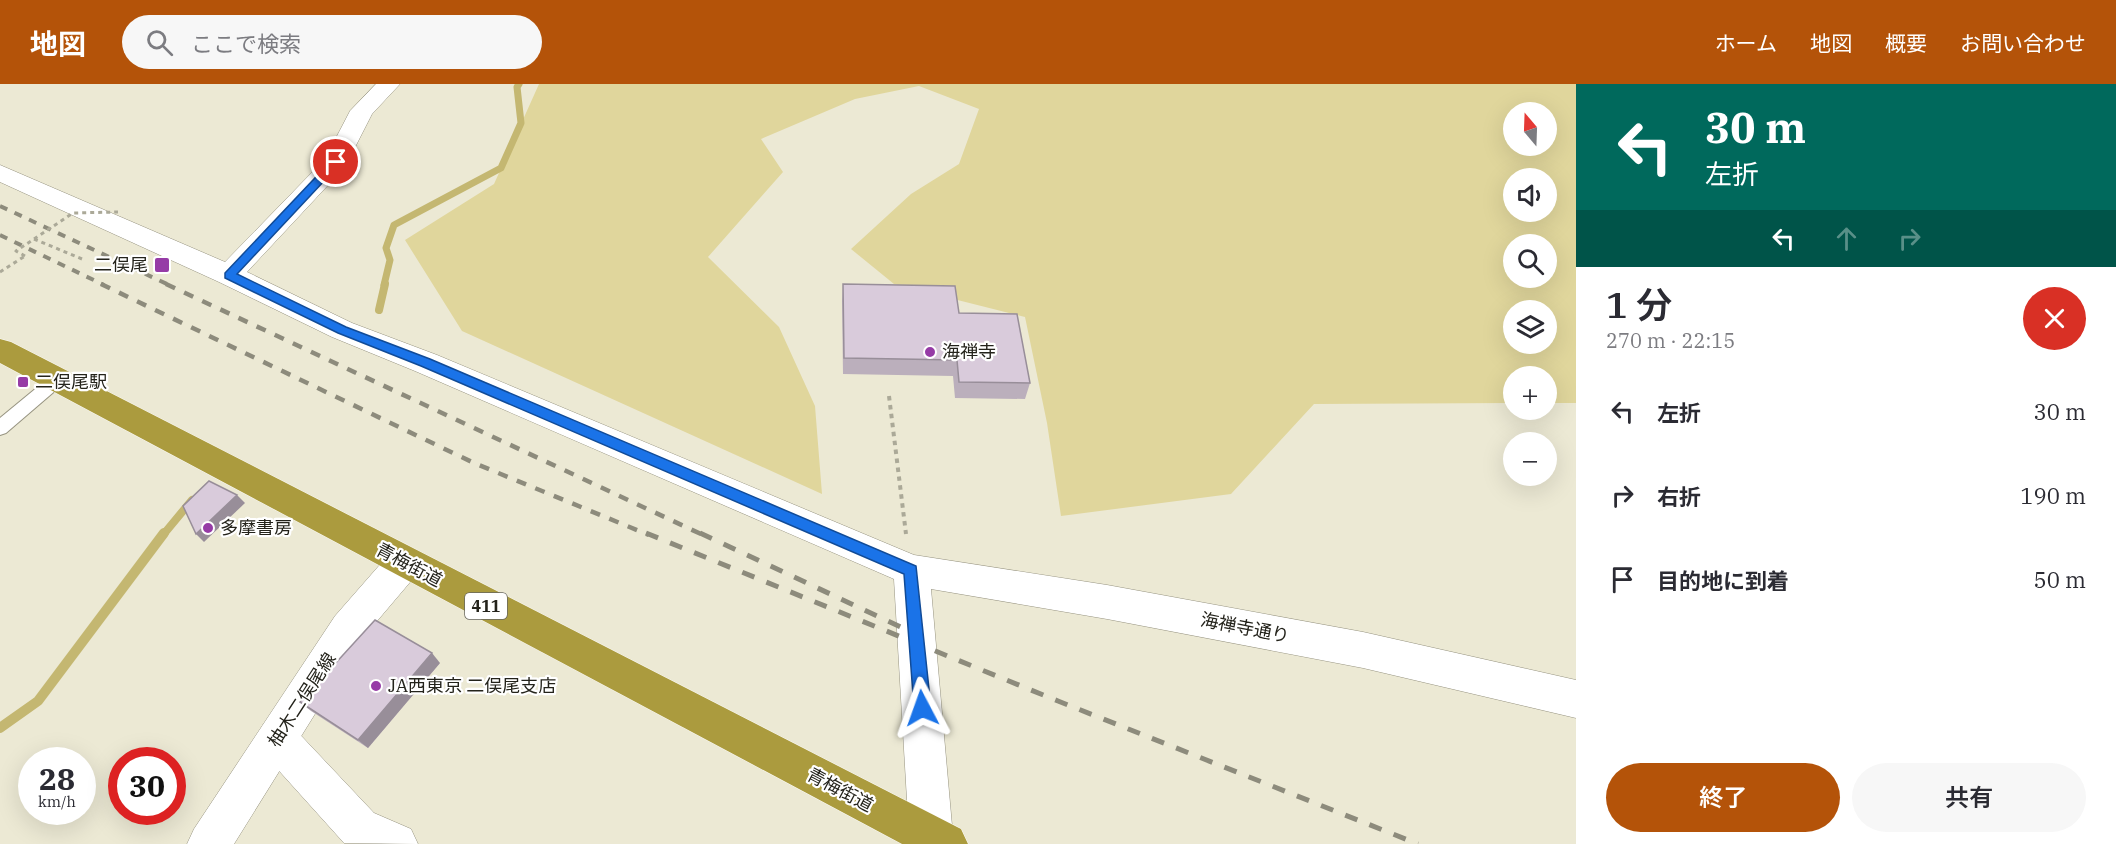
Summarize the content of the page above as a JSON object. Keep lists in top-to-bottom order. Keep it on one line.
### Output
{"streets":{"highway":["青梅街道","411"],"street":["海禅寺通り","柚木二俣尾線"]},"crossings":[["青梅街道","柚木二俣尾線"]],"places":{"transit":["二俣尾","二俣尾駅"],"other":["海禅寺","多摩書房","JA西東京 二俣尾支店"]},"north":"top","page":{"header":"地図","search":"ここで検索","nav":["ホーム","地図","概要","お問い合わせ"],"turn":["30 m","左折"],"map_buttons":["+","−"],"heading":["1 分","270 m · 22:15"],"list":[{"name":"左折","value":"30 m"},{"name":"右折","value":"190 m"},{"name":"目的地に到着","value":"50 m"}],"speed":"28 km/h","limit":"30","buttons":["終了","共有"]}}
